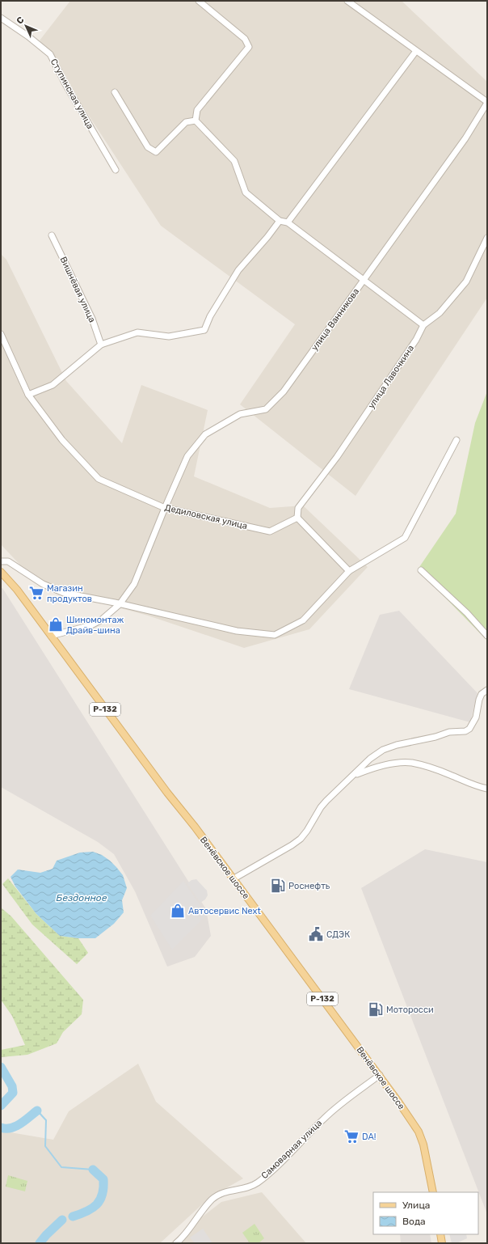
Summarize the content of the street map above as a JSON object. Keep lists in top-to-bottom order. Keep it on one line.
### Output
{"streets":{"main road":["Р-132","Венёвское шоссе"],"street":["Ступинская улица","Вишнёвая улица","улица Ванникова","улица Лавочкина","Дедиловская улица","Самоварная улица"]},"crossings":[["улица Ванникова","Дедиловская улица"],["улица Ванникова","Венёвское шоссе"],["улица Лавочкина","Дедиловская улица"],["Венёвское шоссе","Самоварная улица"]],"water":["Бездонное"],"places":{"supermarket":["Магазин продуктов","DA!"],"shop":["Шиномонтаж Драйв-шина","Автосервис Next"],"fuel station":["Роснефть","Моторосси"],"public building":["СДЭК"]},"legend":["Улица","Вода"],"north":"top left"}
